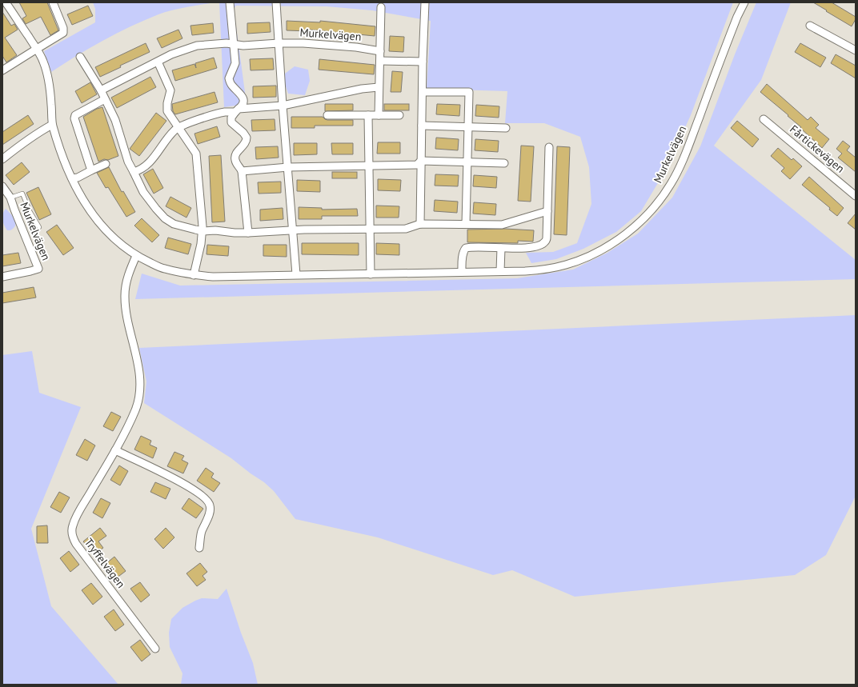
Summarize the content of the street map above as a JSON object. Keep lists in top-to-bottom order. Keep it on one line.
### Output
{"streets":{"street":["Murkelvägen","Fårtickevägen","Tryffelvägen"]},"crossings":[["Murkelvägen","Tryffelvägen"]]}
